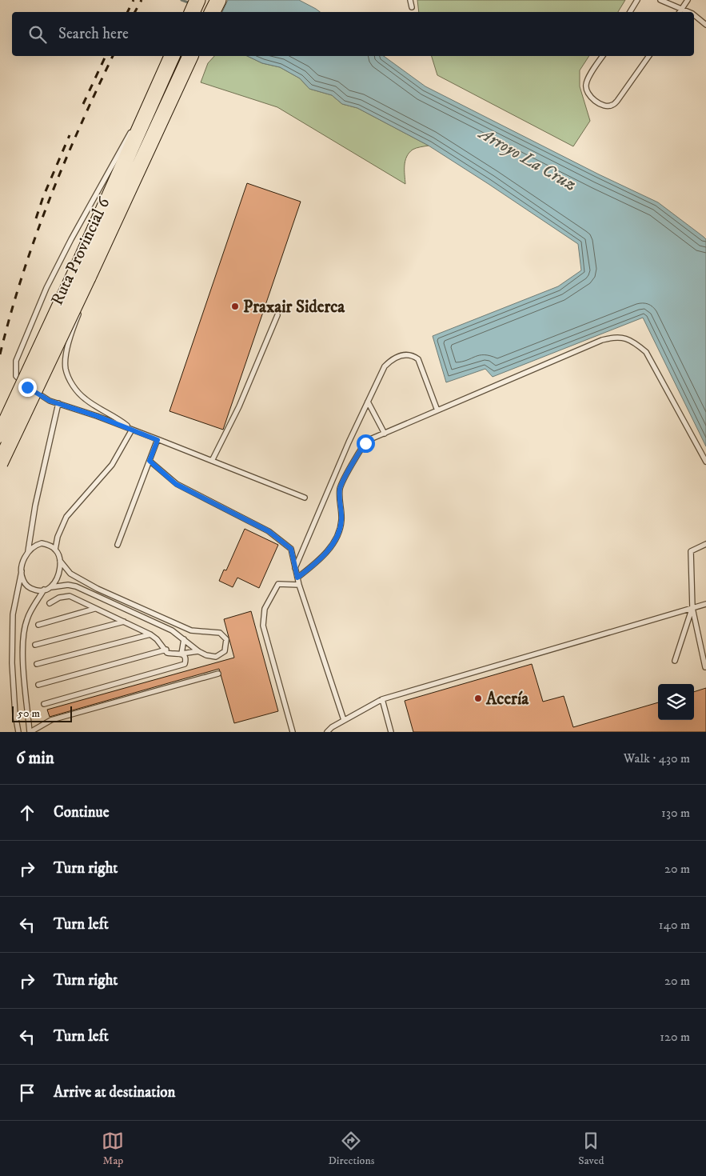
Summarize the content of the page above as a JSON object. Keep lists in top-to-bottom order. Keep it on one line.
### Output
{"streets":{"highway":["Ruta Provincial 6"]},"water":["Arroyo La Cruz"],"places":["Praxair Siderca","Acería"],"scale_bar":"50 m","page":{"search":"Search here","scale":"50 m","heading":["6 min","Walk · 430 m"],"list":[["Continue","130 m"],["Turn right","20 m"],["Turn left","140 m"],["Turn right","20 m"],["Turn left","120 m"],"Arrive at destination"],"nav":["Map","Directions","Saved"]}}
